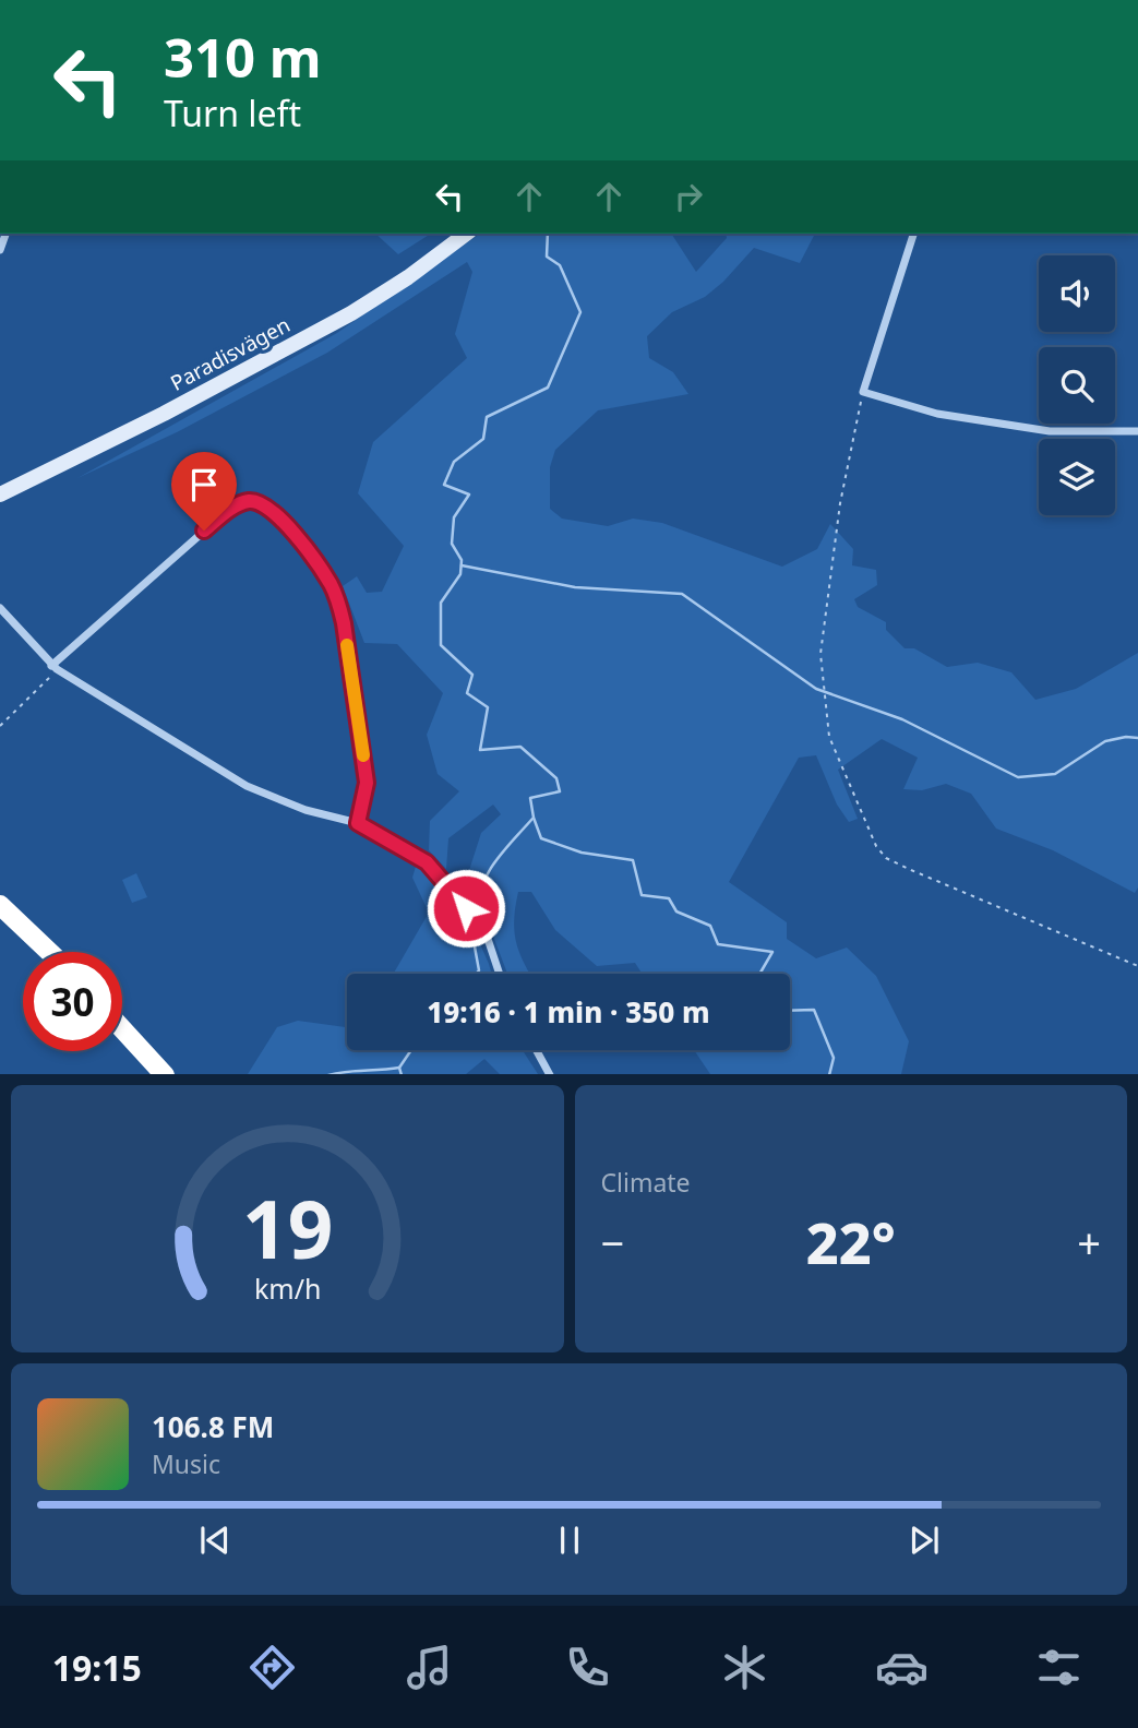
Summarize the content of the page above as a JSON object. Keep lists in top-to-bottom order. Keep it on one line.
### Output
{"streets":{"street":["Paradisvägen"]},"page":{"turn":["310 m","Turn left"],"limit":"30","trip":"19:16 · 1 min · 350 m","tile":"Climate","heat":["−","22°","+"],"song":["106.8 FM","Music"],"tabs":"19:15","gauge":["19","km/h"]}}
